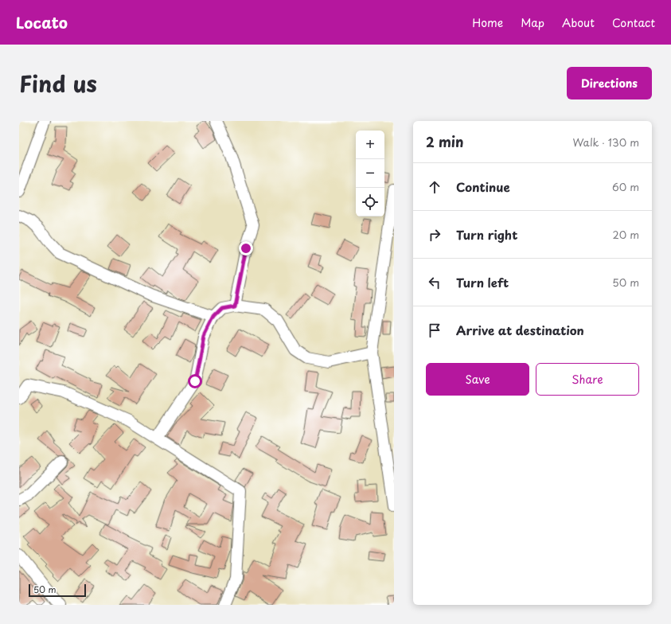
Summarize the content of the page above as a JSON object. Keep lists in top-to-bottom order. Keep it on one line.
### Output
{"scale_bar":"50 m","page":{"header":"Locato","nav":["Home","Map","About","Contact"],"title":"Find us","buttons":["Directions",["Save","Share"]],"heading":["2 min","Walk · 130 m"],"map_buttons":["+","−"],"list":[["Continue","60 m"],["Turn right","20 m"],["Turn left","50 m"],"Arrive at destination"],"scale":"50 m"}}
